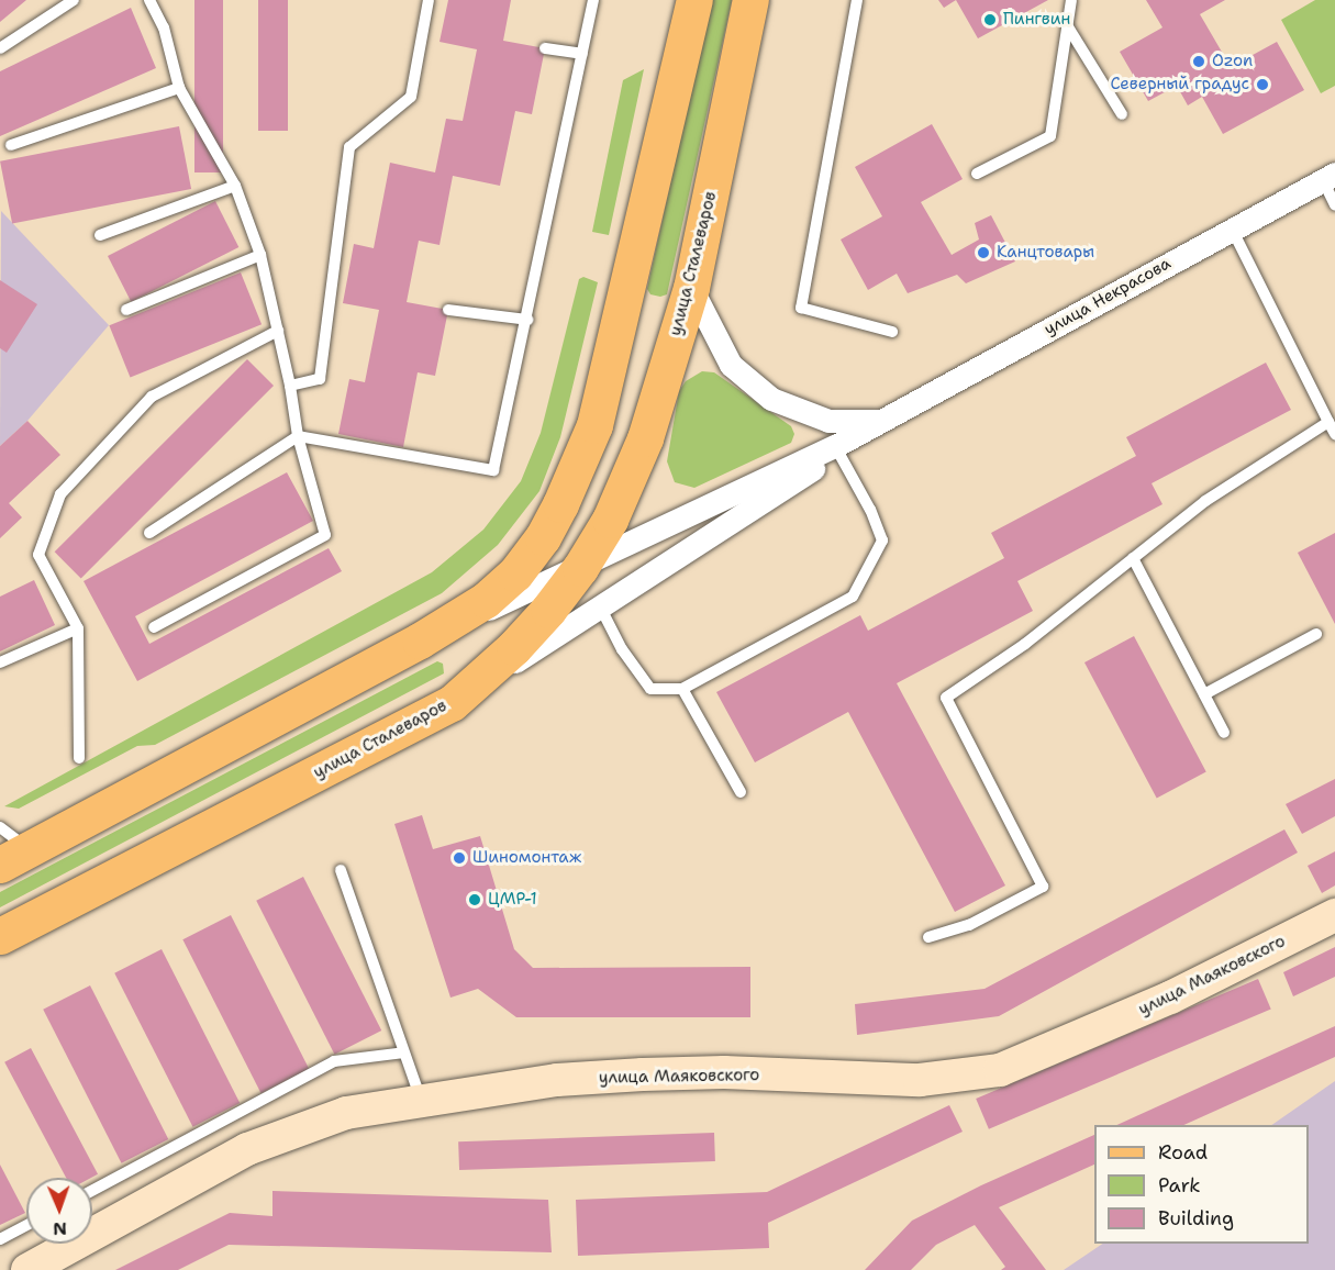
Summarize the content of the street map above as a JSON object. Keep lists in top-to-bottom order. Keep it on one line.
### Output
{"streets":{"main road":["улица Сталеваров","улица Маяковского"],"street":["улица Некрасова"]},"places":["Пингвин","Ozon","Северный градус","Канцтовары","Шиномонтаж","ЦМР-1"],"legend":["Road","Park","Building"],"north":"bottom"}
